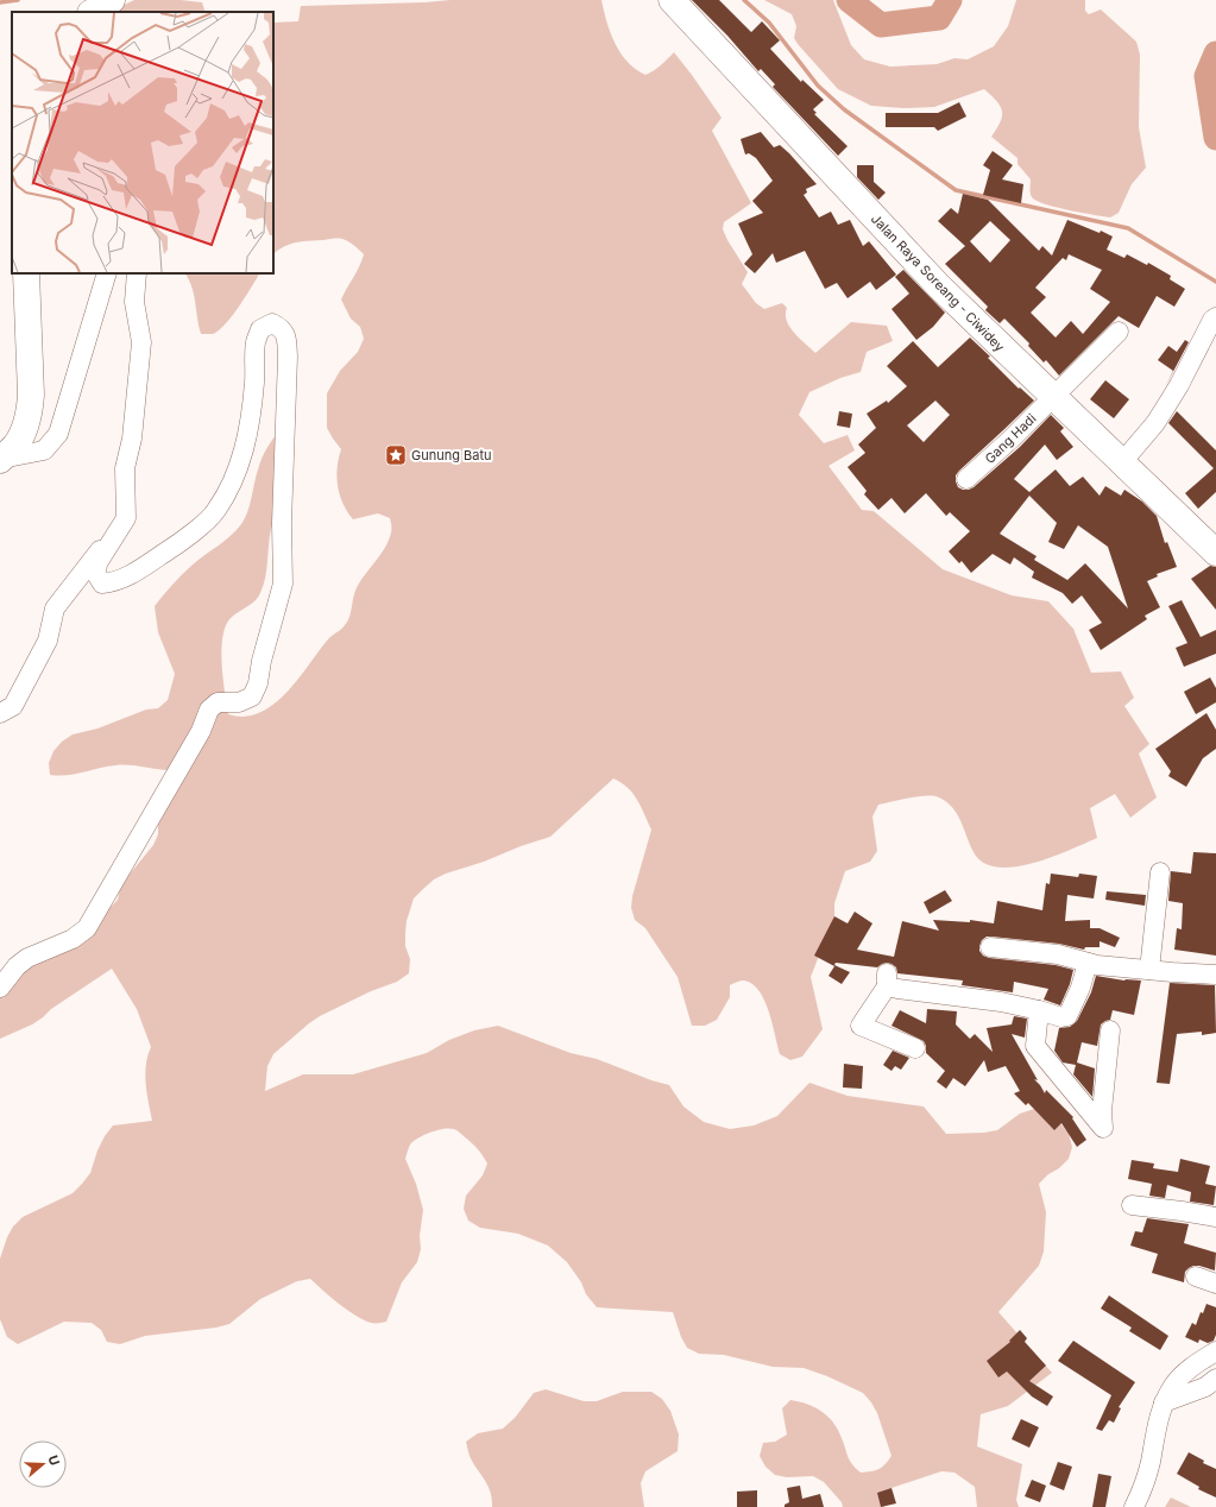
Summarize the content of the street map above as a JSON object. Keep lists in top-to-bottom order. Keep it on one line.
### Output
{"streets":{"highway":["Jalan Raya Soreang - Ciwidey"],"street":["Gang Hadi"]},"crossings":[["Jalan Raya Soreang - Ciwidey","Gang Hadi"]],"places":{"place":["Gunung Batu"]},"north":"right"}
